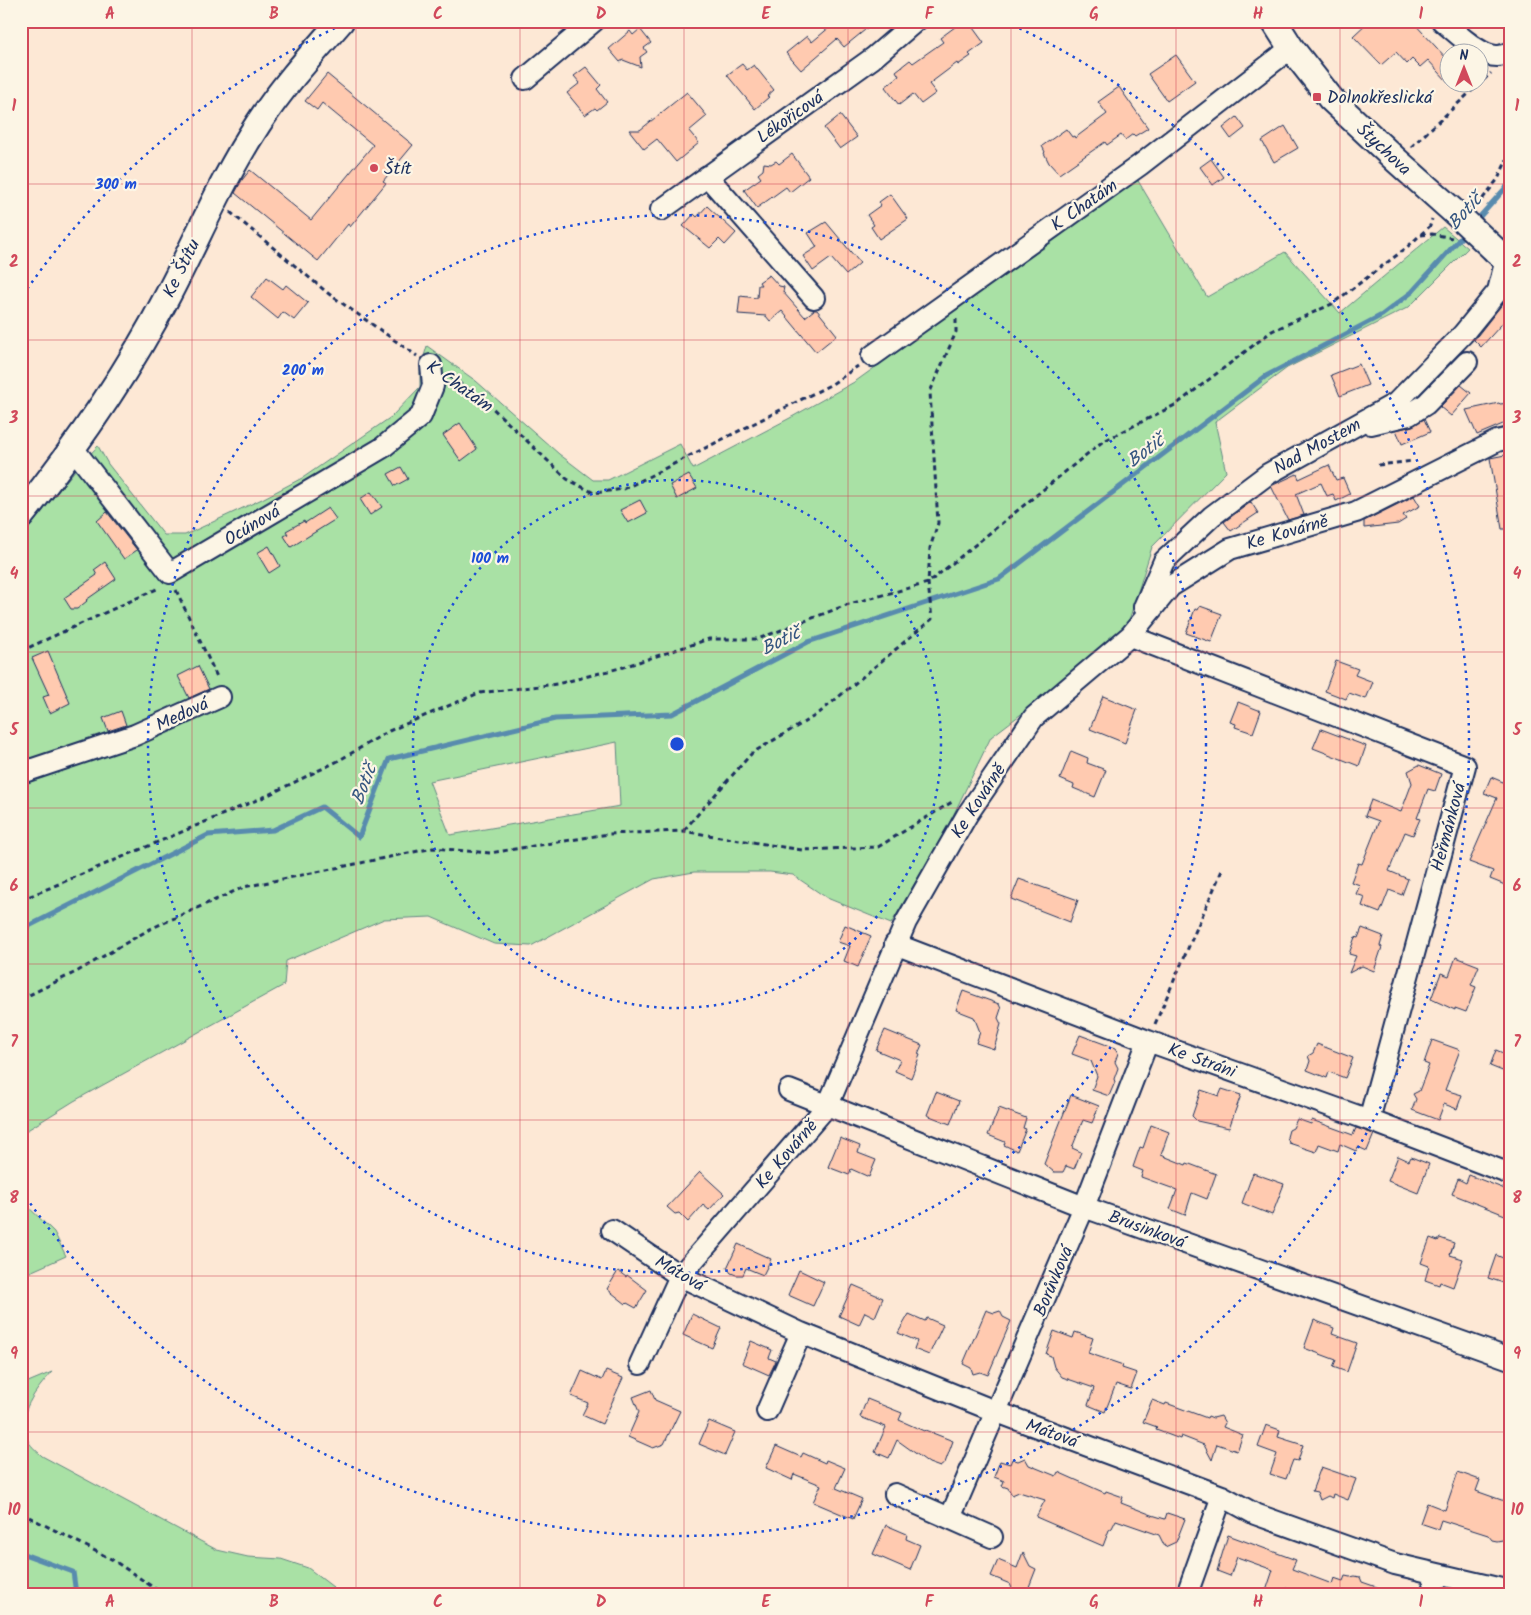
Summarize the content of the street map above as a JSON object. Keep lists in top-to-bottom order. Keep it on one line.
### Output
{"streets":{"street":["Lékořicová","Štychova","K Chatám","Ke Štítu","Nad Mostem","Ocúnová","Ke Kovárně","Medová","Heřmánková","Ke Stráni","Brusinková","Mátová","Borůvková"]},"crossings":[["Štychova","K Chatám"],["Štychova","Nad Mostem"],["K Chatám","Ke Štítu"],["K Chatám","Ocúnová"],["Nad Mostem","Ke Kovárně"],["Nad Mostem","Heřmánková"],["Ocúnová","Medová"],["Ke Kovárně","Heřmánková"],["Ke Kovárně","Ke Stráni"],["Ke Kovárně","Brusinková"],["Ke Kovárně","Mátová"],["Heřmánková","Ke Stráni"],["Ke Stráni","Borůvková"],["Brusinková","Borůvková"],["Mátová","Borůvková"]],"water":["Botič"],"places":{"transit":["Dolnokřeslická"],"other":["Štít"]},"north":"top","grid":{"columns":["A","B","C","D","E","F","G","H","I"],"rows":["1","2","3","4","5","6","7","8","9","10"]},"rings":["300 m","200 m","100 m"]}
